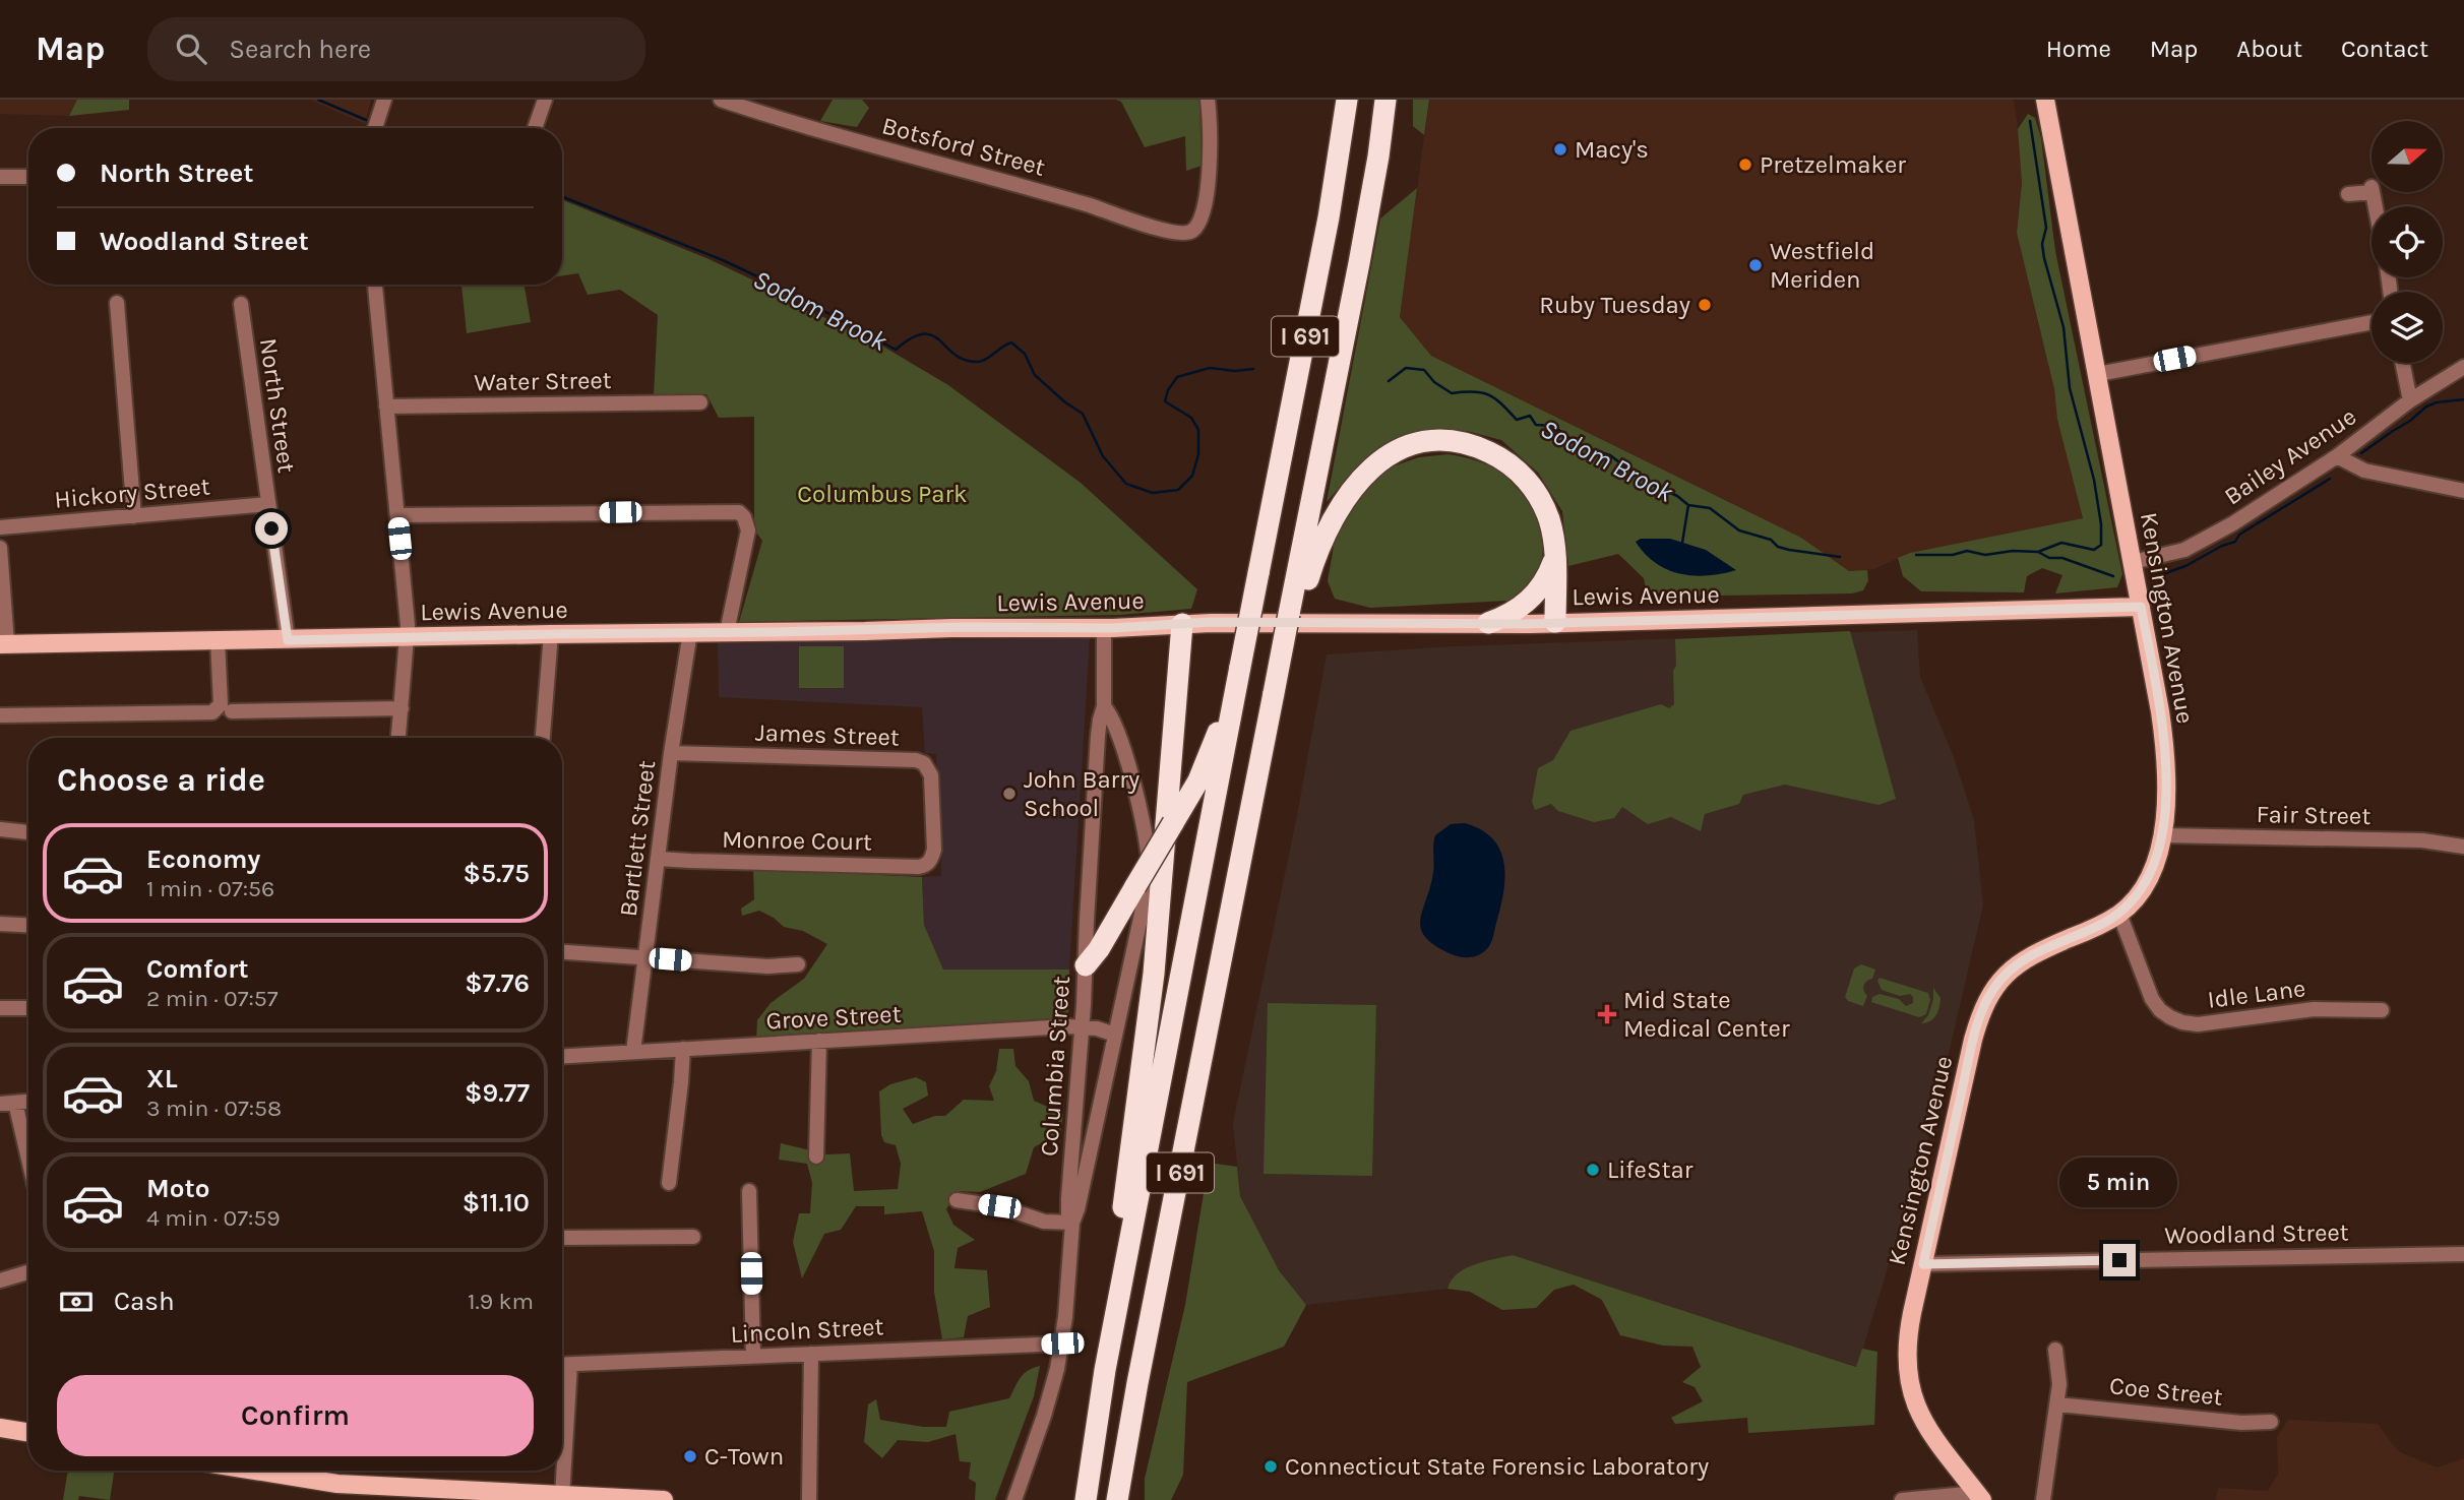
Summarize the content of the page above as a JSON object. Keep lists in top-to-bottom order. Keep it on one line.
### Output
{"streets":{"highway":["I 691"],"main road":["Lewis Avenue","Kensington Avenue"],"street":["Botsford Street","Water Street","North Street","Bailey Avenue","Hickory Street","James Street","Fair Street","Bartlett Street","Monroe Court","Idle Lane","Grove Street","Columbia Street","Woodland Street","Lincoln Street","Coe Street"]},"crossings":[["North Street","Hickory Street"],["North Street","Lewis Avenue"],["Bailey Avenue","Kensington Avenue"],["Lewis Avenue","Kensington Avenue"],["Lewis Avenue","Bartlett Street"],["Lewis Avenue","Columbia Street"],["Kensington Avenue","Fair Street"],["Kensington Avenue","Idle Lane"],["Kensington Avenue","Woodland Street"],["James Street","Bartlett Street"],["James Street","Monroe Court"],["Bartlett Street","Monroe Court"],["Bartlett Street","Grove Street"],["Grove Street","Columbia Street"],["Columbia Street","Lincoln Street"]],"water":["Sodom Brook"],"parks":["Columbus Park"],"places":{"other":["Macy's","Pretzelmaker","Westfield Meriden","Ruby Tuesday","John Barry School","LifeStar","C-Town","Connecticut State Forensic Laboratory"],"health":["Mid State Medical Center"]},"north":"right","page":{"header":"Map","search":"Search here","nav":["Home","Map","About","Contact"],"banner":["North Street","Woodland Street"],"heading":"Choose a ride","list":[{"name":"Economy","note":"1 min · 07:56","value":"$5.75"},{"name":"Comfort","note":"2 min · 07:57","value":"$7.76"},{"name":"XL","note":"3 min · 07:58","value":"$9.77"},{"name":"Moto","note":"4 min · 07:59","value":"$11.10"}],"bubble":"5 min","pay":["Cash","1.9 km"],"buttons":"Confirm"}}
